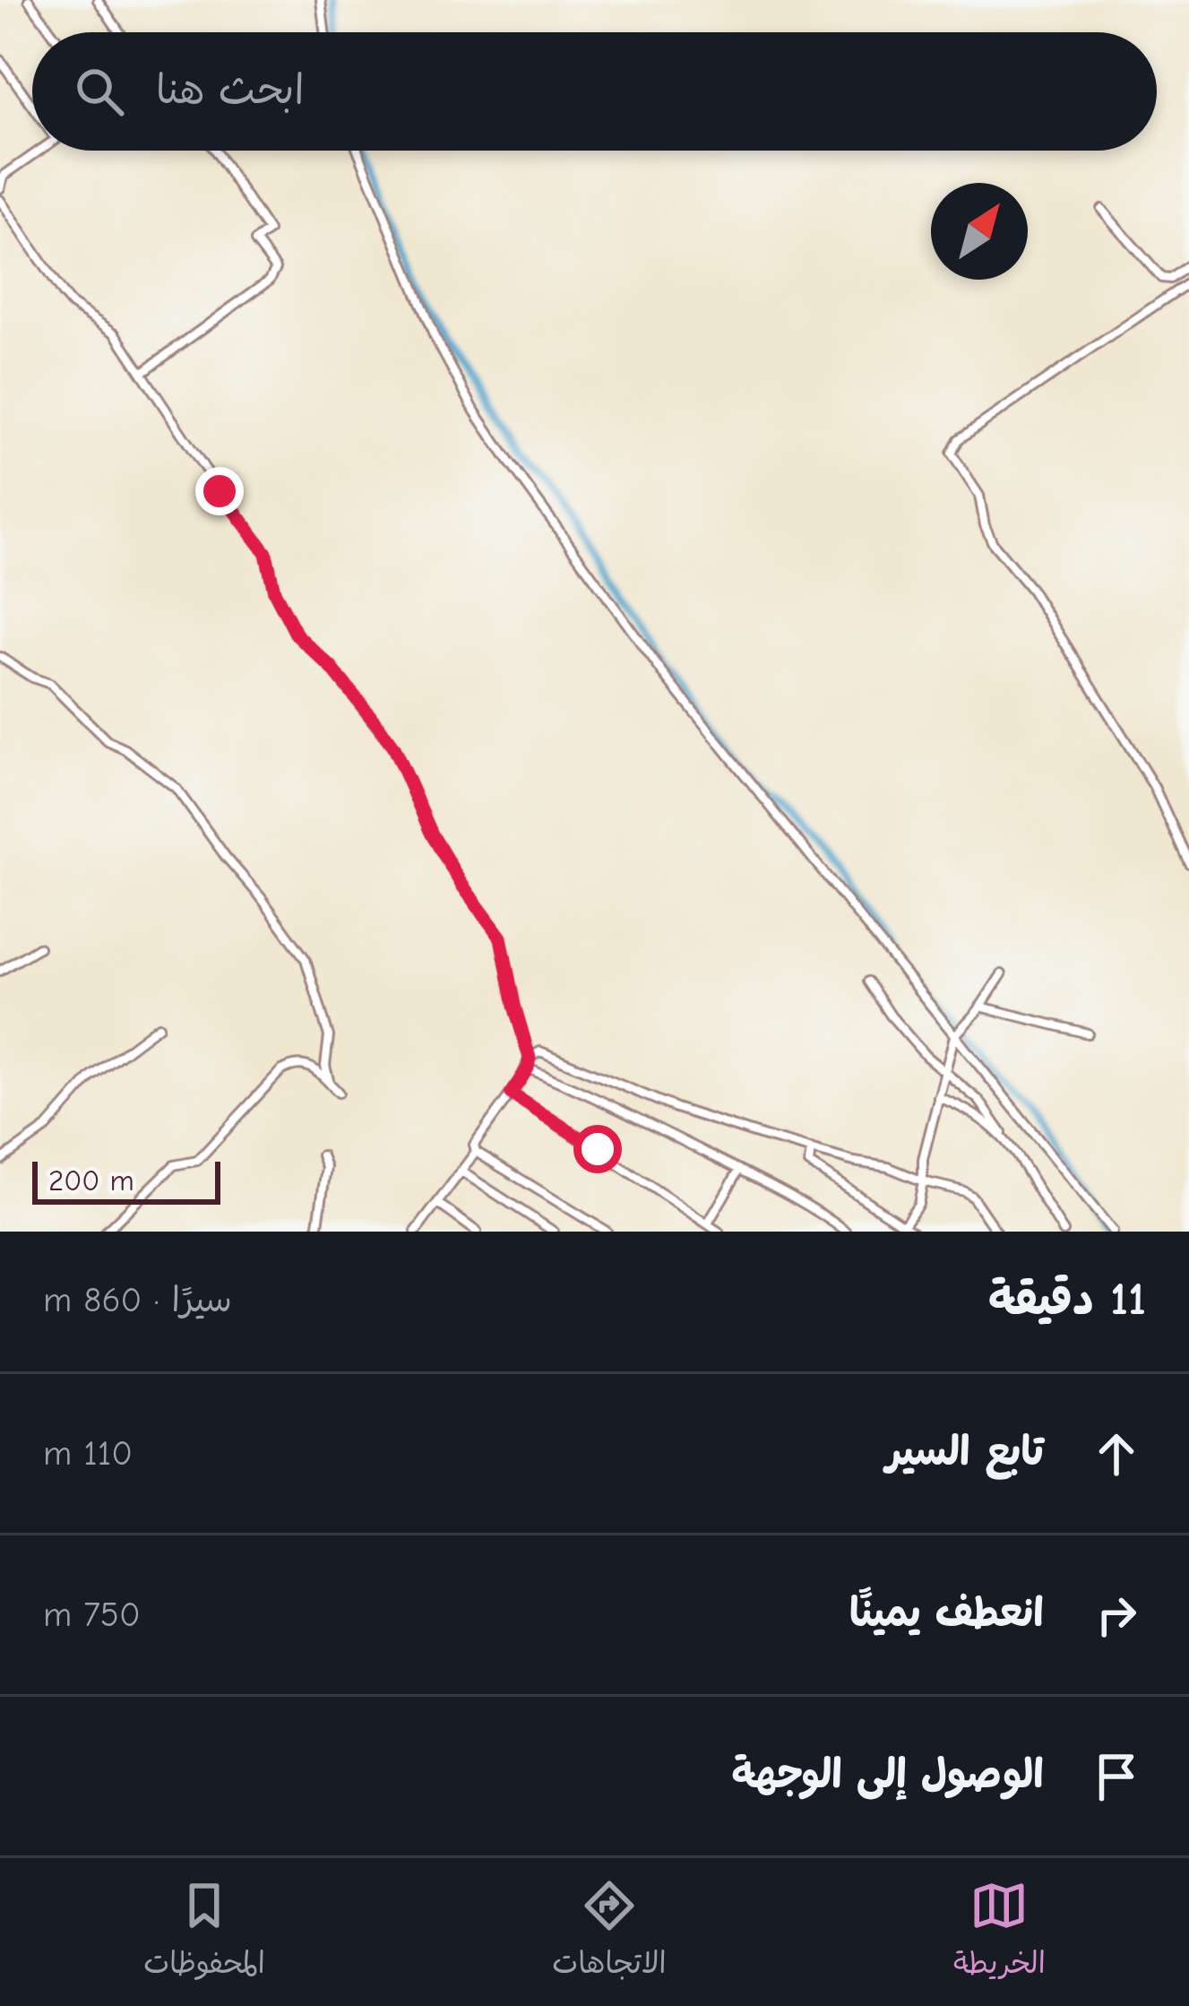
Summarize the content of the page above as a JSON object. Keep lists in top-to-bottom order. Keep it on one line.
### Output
{"scale_bar":"200 m","north":"top right","page":{"search":"ابحث هنا","scale":"200 m","heading":["11 دقيقة","سيرًا · 860 m"],"list":[["تابع السير","110 m"],["انعطف يمينًا","750 m"],"الوصول إلى الوجهة"],"nav":["الخريطة","الاتجاهات","المحفوظات"]}}
